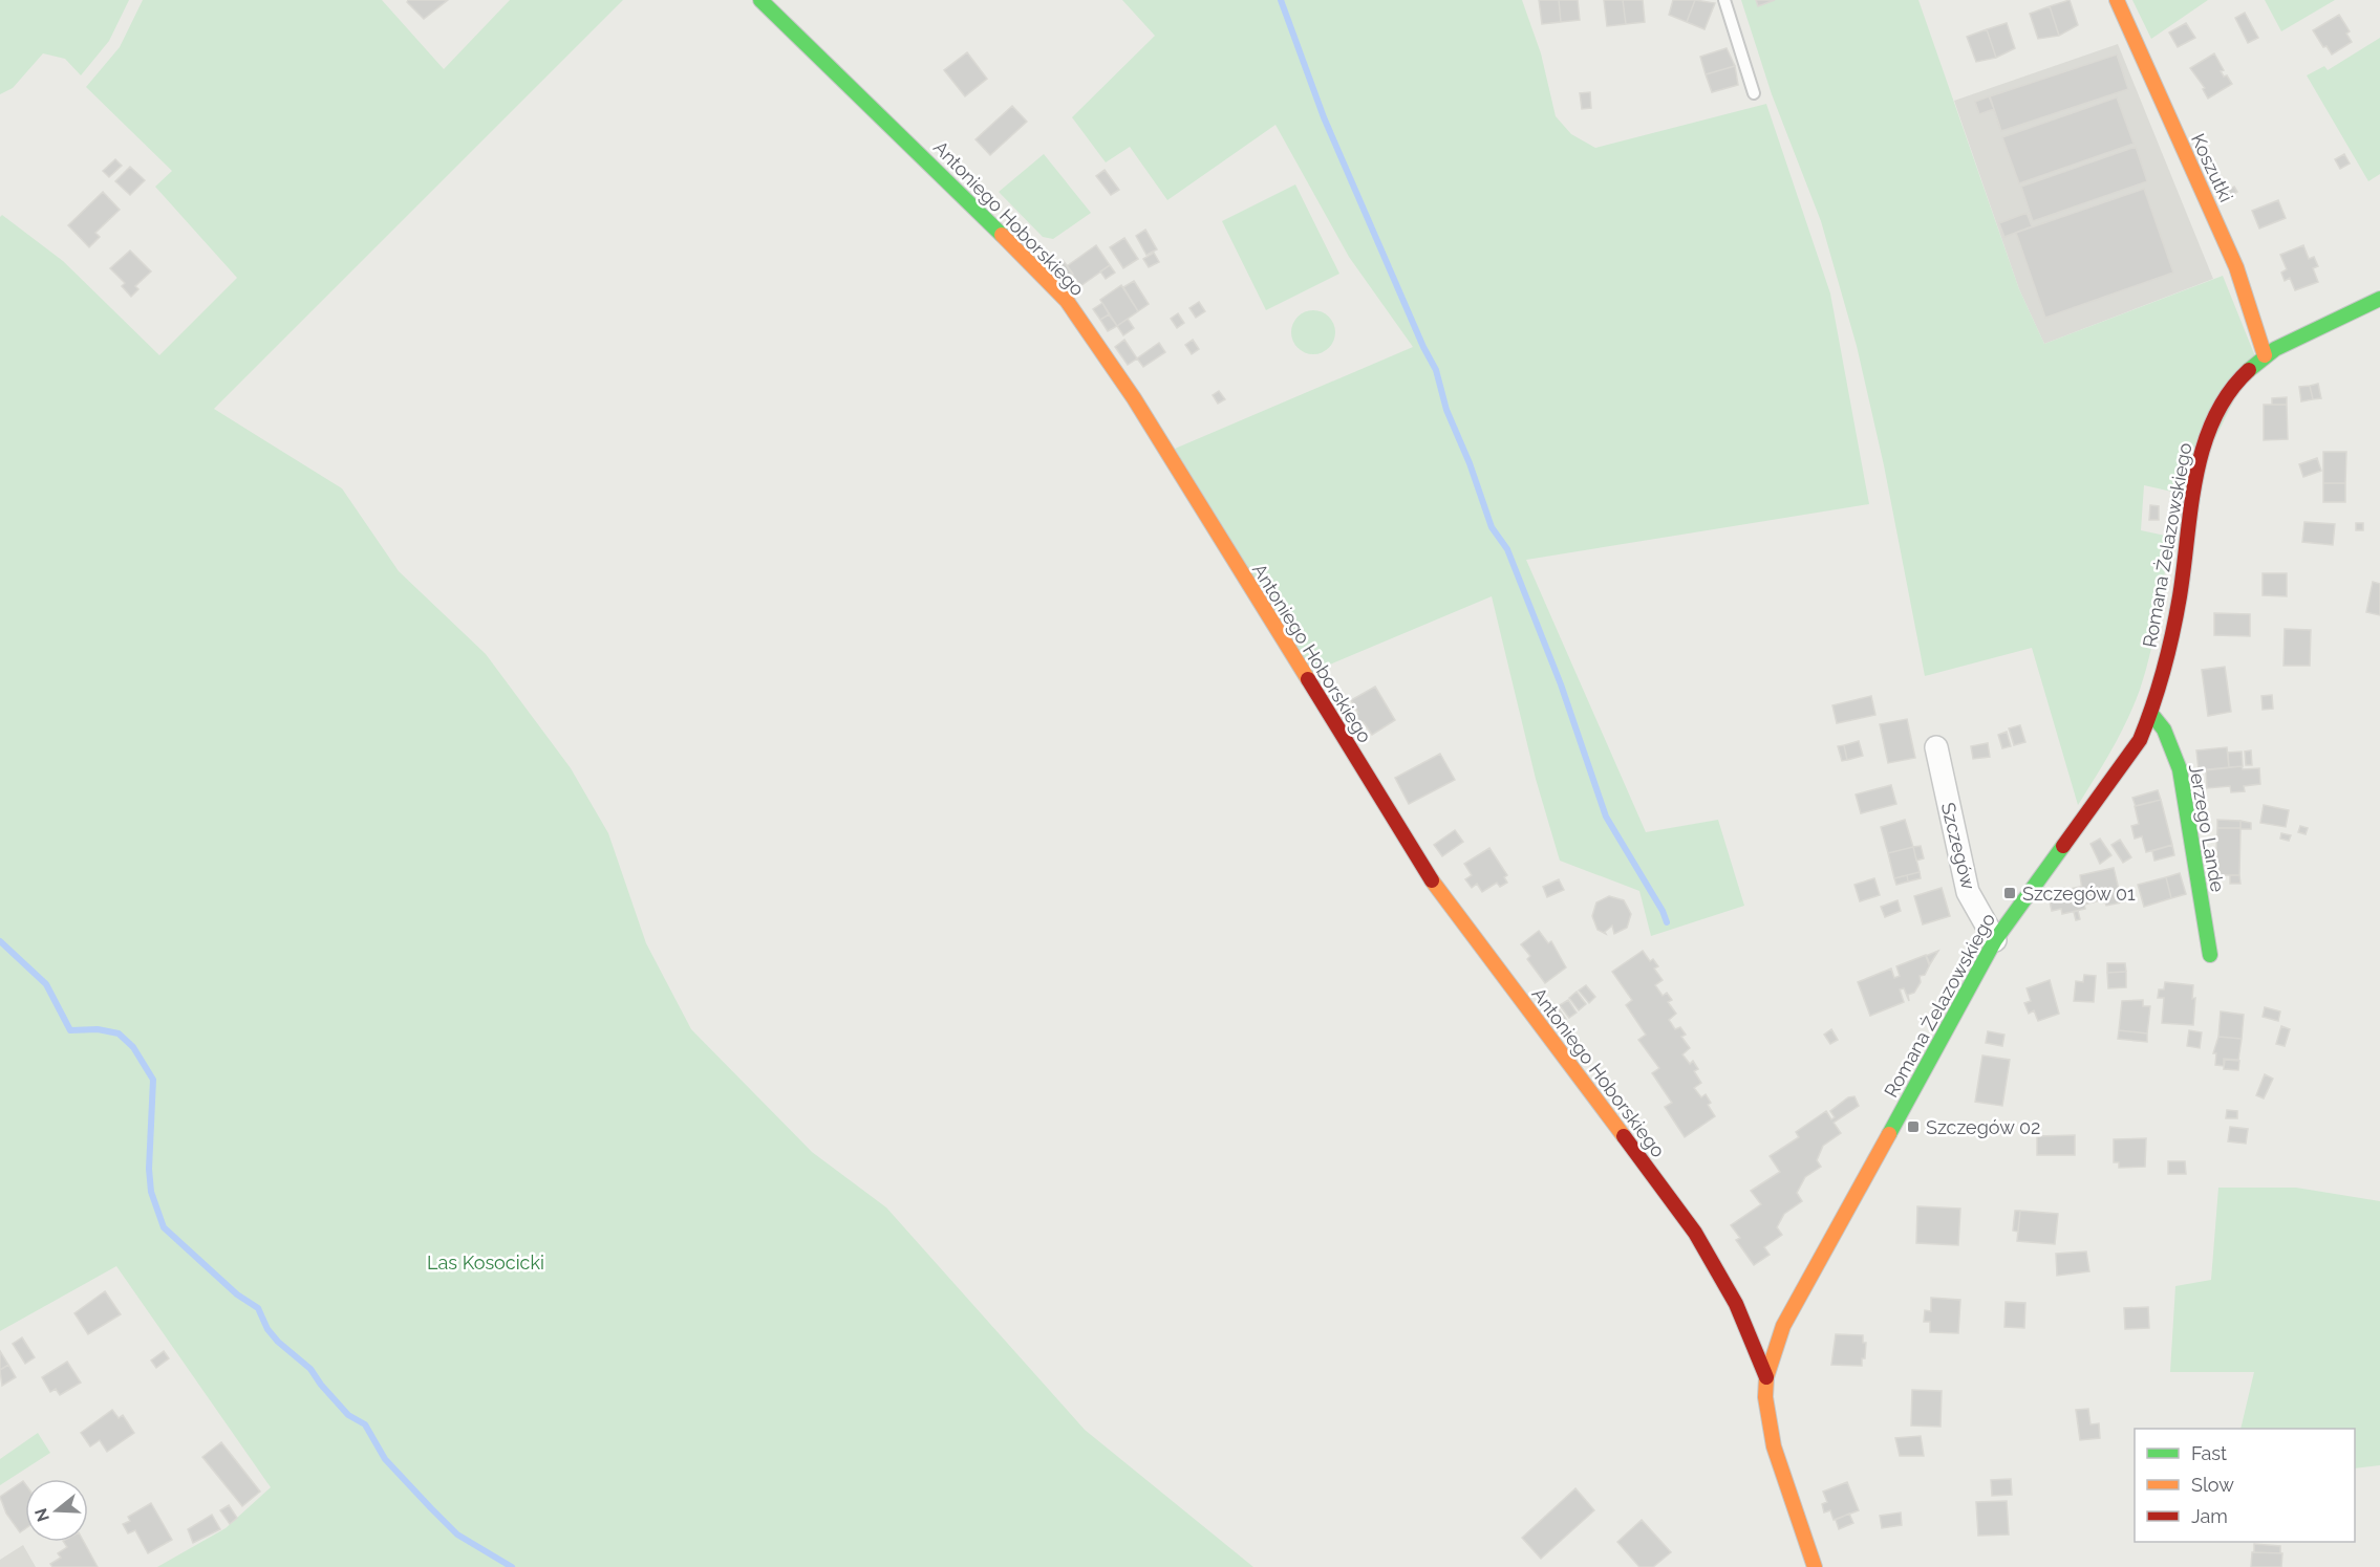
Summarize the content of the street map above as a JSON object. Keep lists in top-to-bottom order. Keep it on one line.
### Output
{"streets":{"street":["Koszutki","Antoniego Hoborskiego","Romana Żelazowskiego","Jerzego Lande","Szczegów"]},"crossings":[["Koszutki","Romana Żelazowskiego"],["Antoniego Hoborskiego","Romana Żelazowskiego"],["Romana Żelazowskiego","Jerzego Lande"],["Romana Żelazowskiego","Szczegów"]],"parks":["Las Kosocicki"],"places":{"transit":["Szczegów 01","Szczegów 02"]},"legend":["Fast","Slow","Jam"],"north":"left"}
